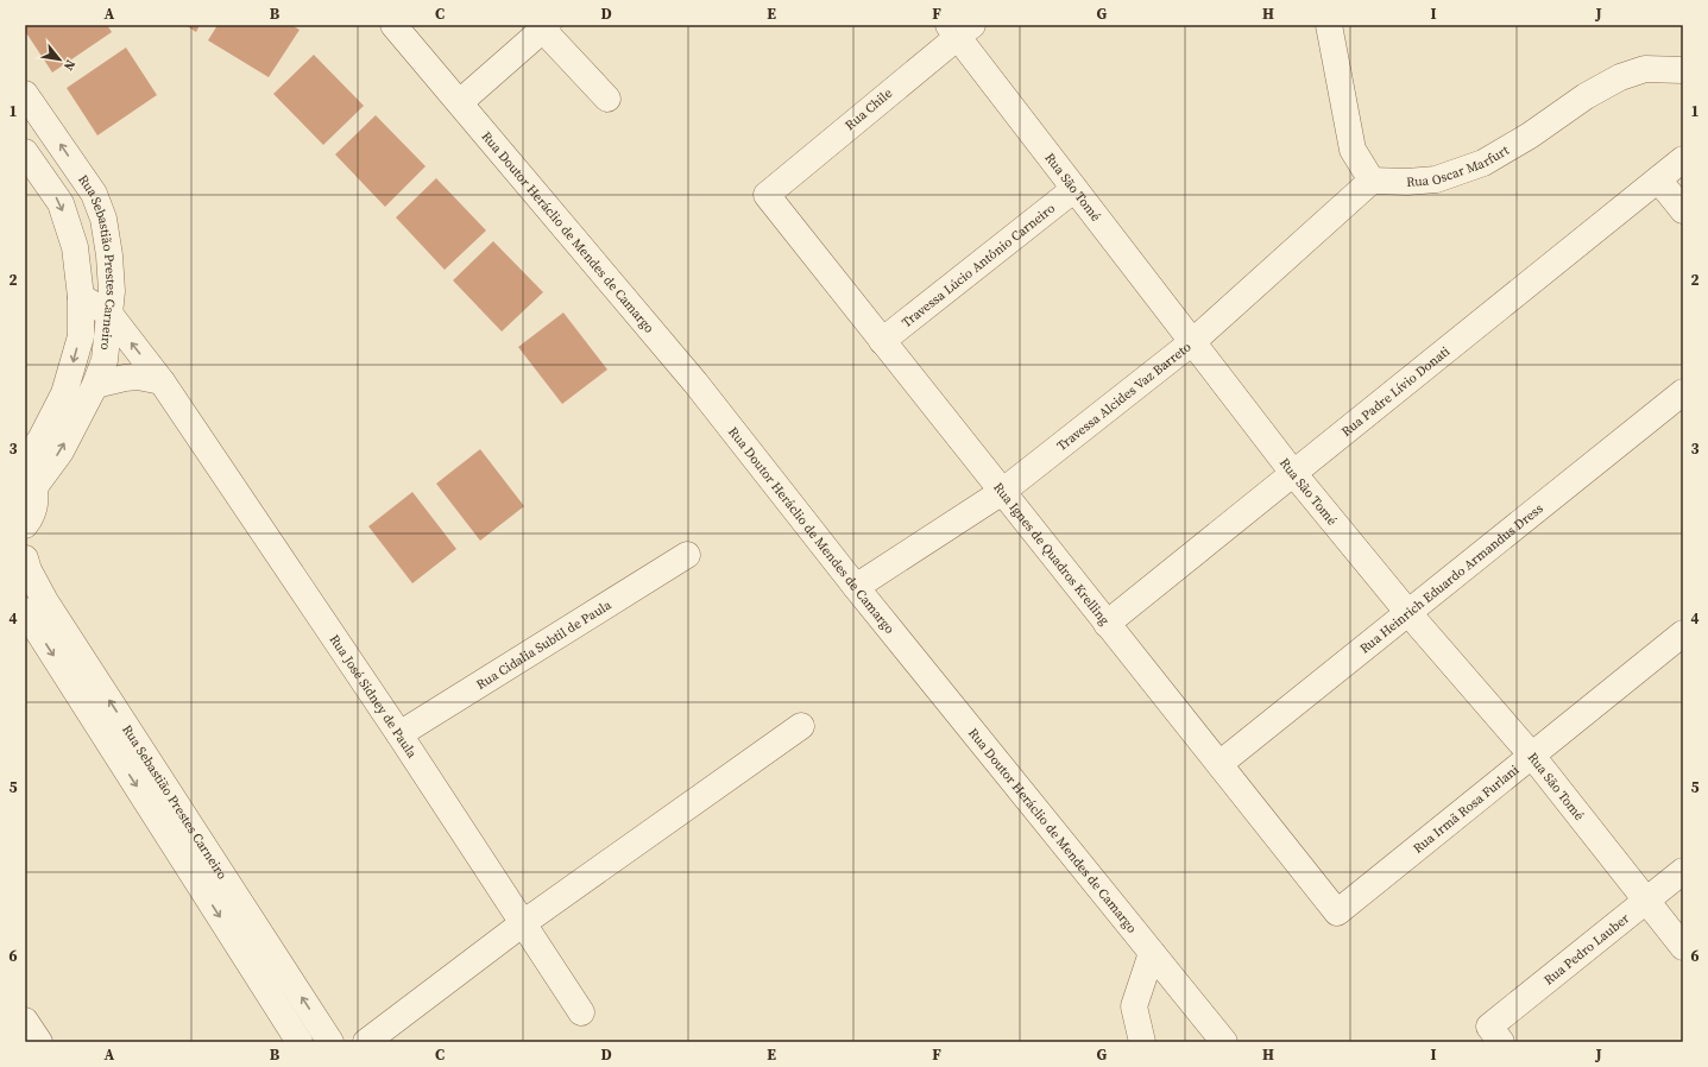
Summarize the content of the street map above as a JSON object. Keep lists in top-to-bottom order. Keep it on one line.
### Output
{"streets":{"street":["Rua Chile","Rua Oscar Marfurt","Rua São Tomé","Rua Doutor Heráclio de Mendes de Camargo","Rua Sebastião Prestes Carneiro","Travessa Lúcio Antônio Carneiro","Rua Padre Lívio Donati","Travessa Alcides Vaz Barreto","Rua Ignes de Quadros Krelling","Rua Heinrich Eduardo Armandus Dress","Rua Cidalia Subtil de Paula","Rua José Sidney de Paula","Rua Irmã Rosa Furlani","Rua Pedro Lauber"]},"crossings":[["Rua Chile","Rua São Tomé"],["Rua Chile","Rua Ignes de Quadros Krelling"],["Rua Oscar Marfurt","Travessa Alcides Vaz Barreto"],["Rua São Tomé","Travessa Lúcio Antônio Carneiro"],["Rua São Tomé","Rua Padre Lívio Donati"],["Rua São Tomé","Travessa Alcides Vaz Barreto"],["Rua São Tomé","Rua Heinrich Eduardo Armandus Dress"],["Rua São Tomé","Rua Irmã Rosa Furlani"],["Rua São Tomé","Rua Pedro Lauber"],["Rua Doutor Heráclio de Mendes de Camargo","Travessa Alcides Vaz Barreto"],["Rua Sebastião Prestes Carneiro","Rua José Sidney de Paula"],["Travessa Lúcio Antônio Carneiro","Rua Ignes de Quadros Krelling"],["Rua Padre Lívio Donati","Rua Ignes de Quadros Krelling"],["Travessa Alcides Vaz Barreto","Rua Ignes de Quadros Krelling"],["Rua Ignes de Quadros Krelling","Rua Heinrich Eduardo Armandus Dress"],["Rua Ignes de Quadros Krelling","Rua Irmã Rosa Furlani"],["Rua Cidalia Subtil de Paula","Rua José Sidney de Paula"]],"north":"bottom right","grid":{"columns":["A","B","C","D","E","F","G","H","I","J"],"rows":["1","2","3","4","5","6"]}}
